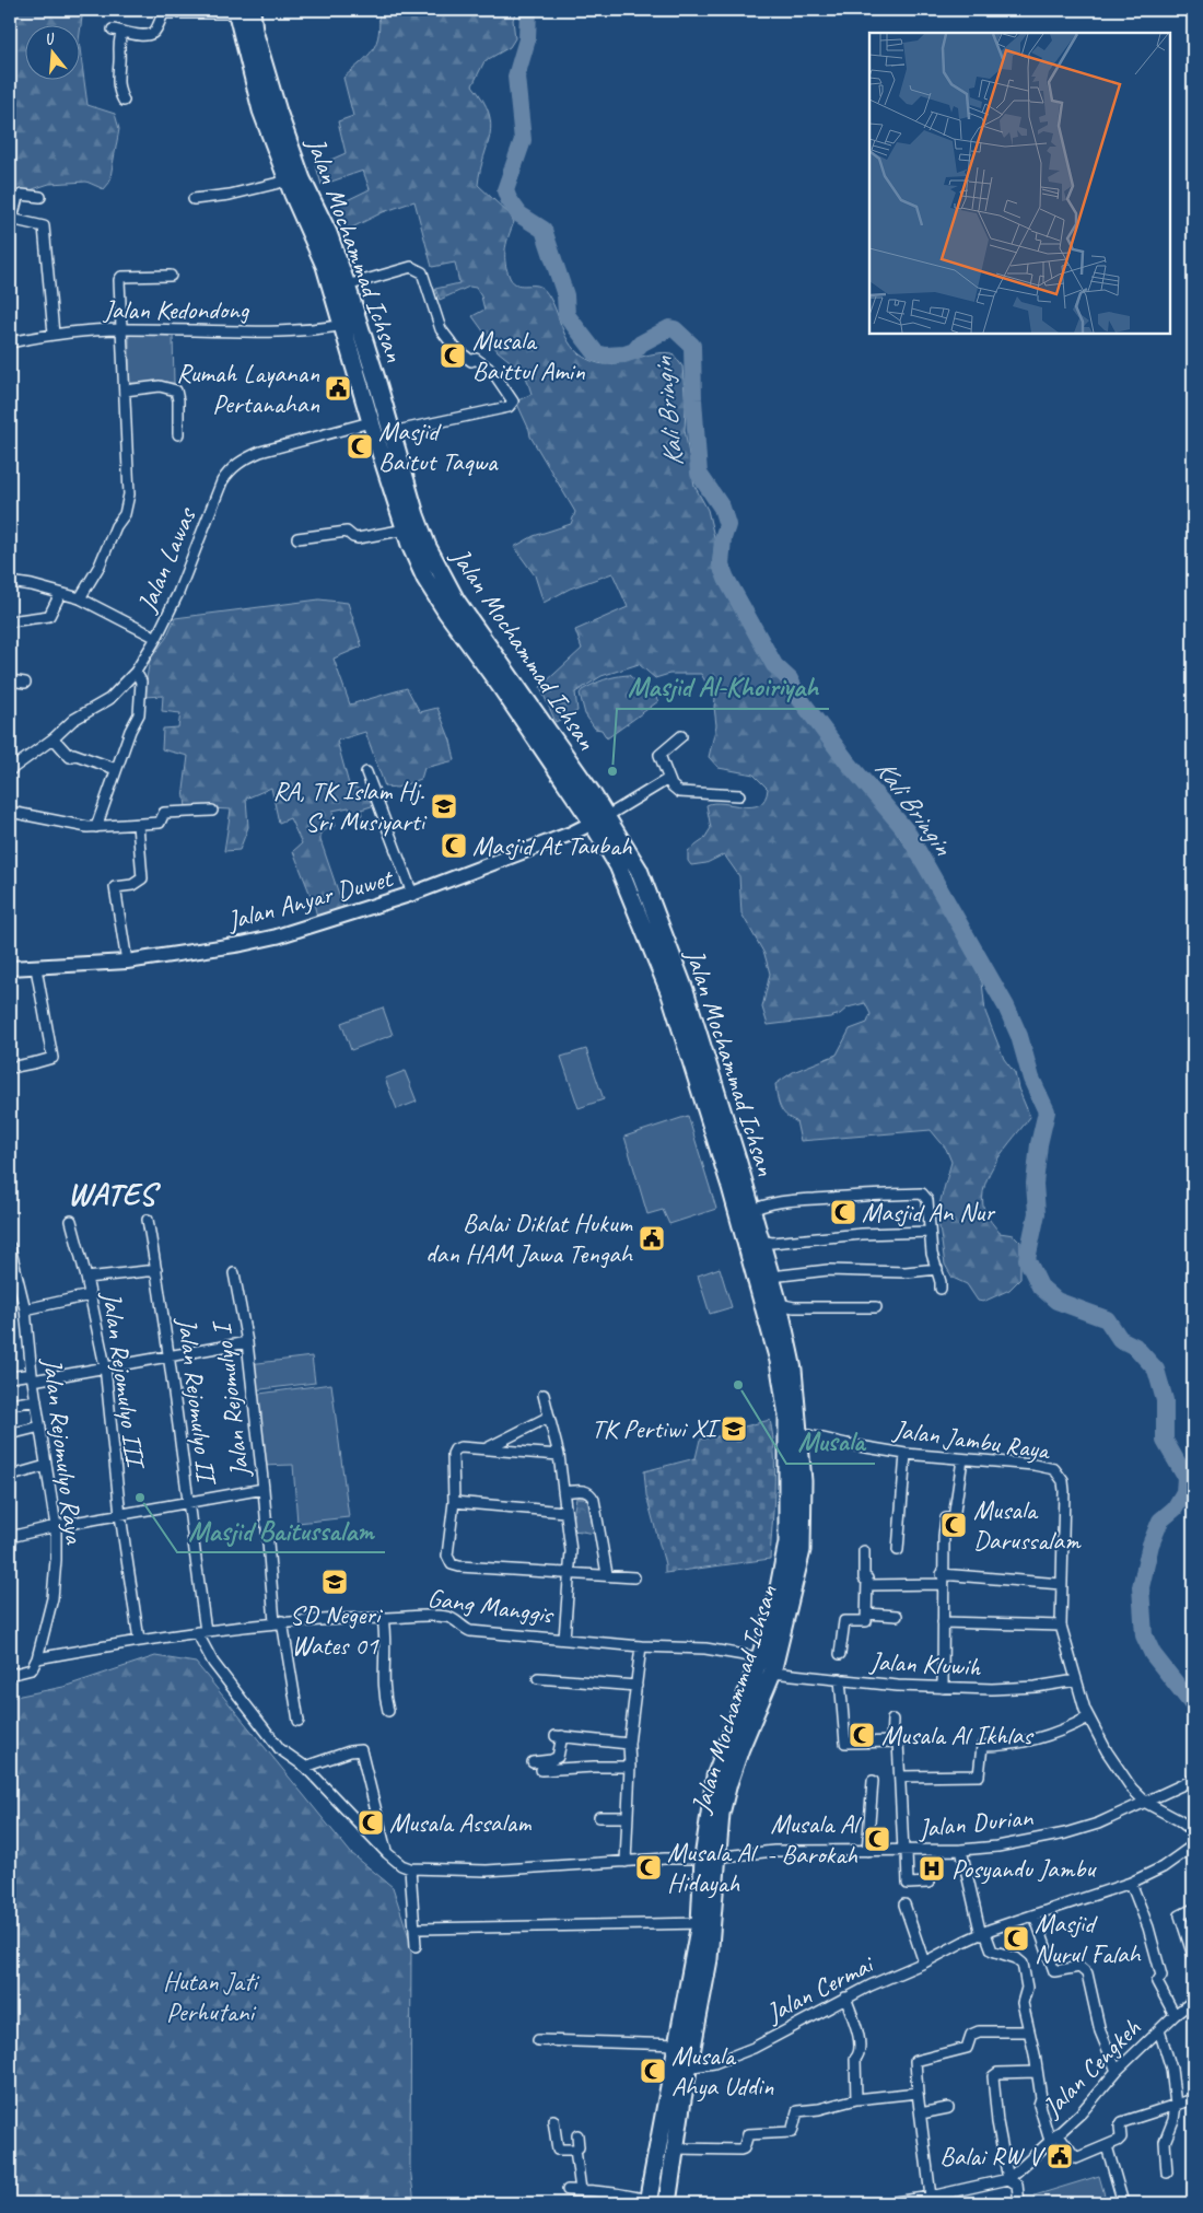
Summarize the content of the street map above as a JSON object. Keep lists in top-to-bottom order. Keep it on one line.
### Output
{"streets":{"main road":["Jalan Mochammad Ichsan"],"street":["Jalan Kedondong","Jalan Lawas","Jalan Anyar Duwet","Jalan Rejomulyo III","Jalan Rejomulyo II","Jalan Rejomulyo I","Jalan Jambu Raya","Jalan Rejomulyo Raya","Gang Manggis","Jalan Kluwih","Jalan Durian","Jalan Cermai","Jalan Cengkeh"]},"crossings":[["Jalan Mochammad Ichsan","Jalan Kedondong"],["Jalan Mochammad Ichsan","Jalan Lawas"],["Jalan Mochammad Ichsan","Jalan Anyar Duwet"],["Jalan Mochammad Ichsan","Jalan Jambu Raya"],["Jalan Mochammad Ichsan","Gang Manggis"],["Jalan Mochammad Ichsan","Jalan Kluwih"],["Jalan Mochammad Ichsan","Jalan Durian"],["Jalan Mochammad Ichsan","Jalan Cermai"],["Jalan Rejomulyo III","Gang Manggis"],["Jalan Rejomulyo II","Gang Manggis"],["Jalan Rejomulyo II","Jalan Durian"],["Jalan Rejomulyo I","Gang Manggis"],["Jalan Jambu Raya","Jalan Kluwih"],["Jalan Jambu Raya","Jalan Durian"],["Jalan Rejomulyo Raya","Gang Manggis"],["Gang Manggis","Jalan Kluwih"]],"districts":["WATES"],"water":["Kali Bringin"],"parks":["Hutan Jati Perhutani"],"places":{"mosque":["Musala Baittul Amin","Masjid Baitut Taqwa","Masjid At Taubah","Masjid An Nur","Musala Darussalam","Musala Al Ikhlas","Musala Assalam","Musala Al - Barokah","Musala Al Hidayah","Masjid Nurul Falah","Musala Ahya Uddin"],"public building":["Rumah Layanan Pertanahan","Balai Diklat Hukum dan HAM Jawa Tengah","Balai RW V"],"other":["Masjid Al-Khoiriyah","Musala","Masjid Baitussalam"],"school or university":["RA, TK Islam Hj. Sri Musiyarti","TK Pertiwi XI","SD Negeri Wates 01"],"hospital":["Posyandu Jambu"]},"north":"top"}
